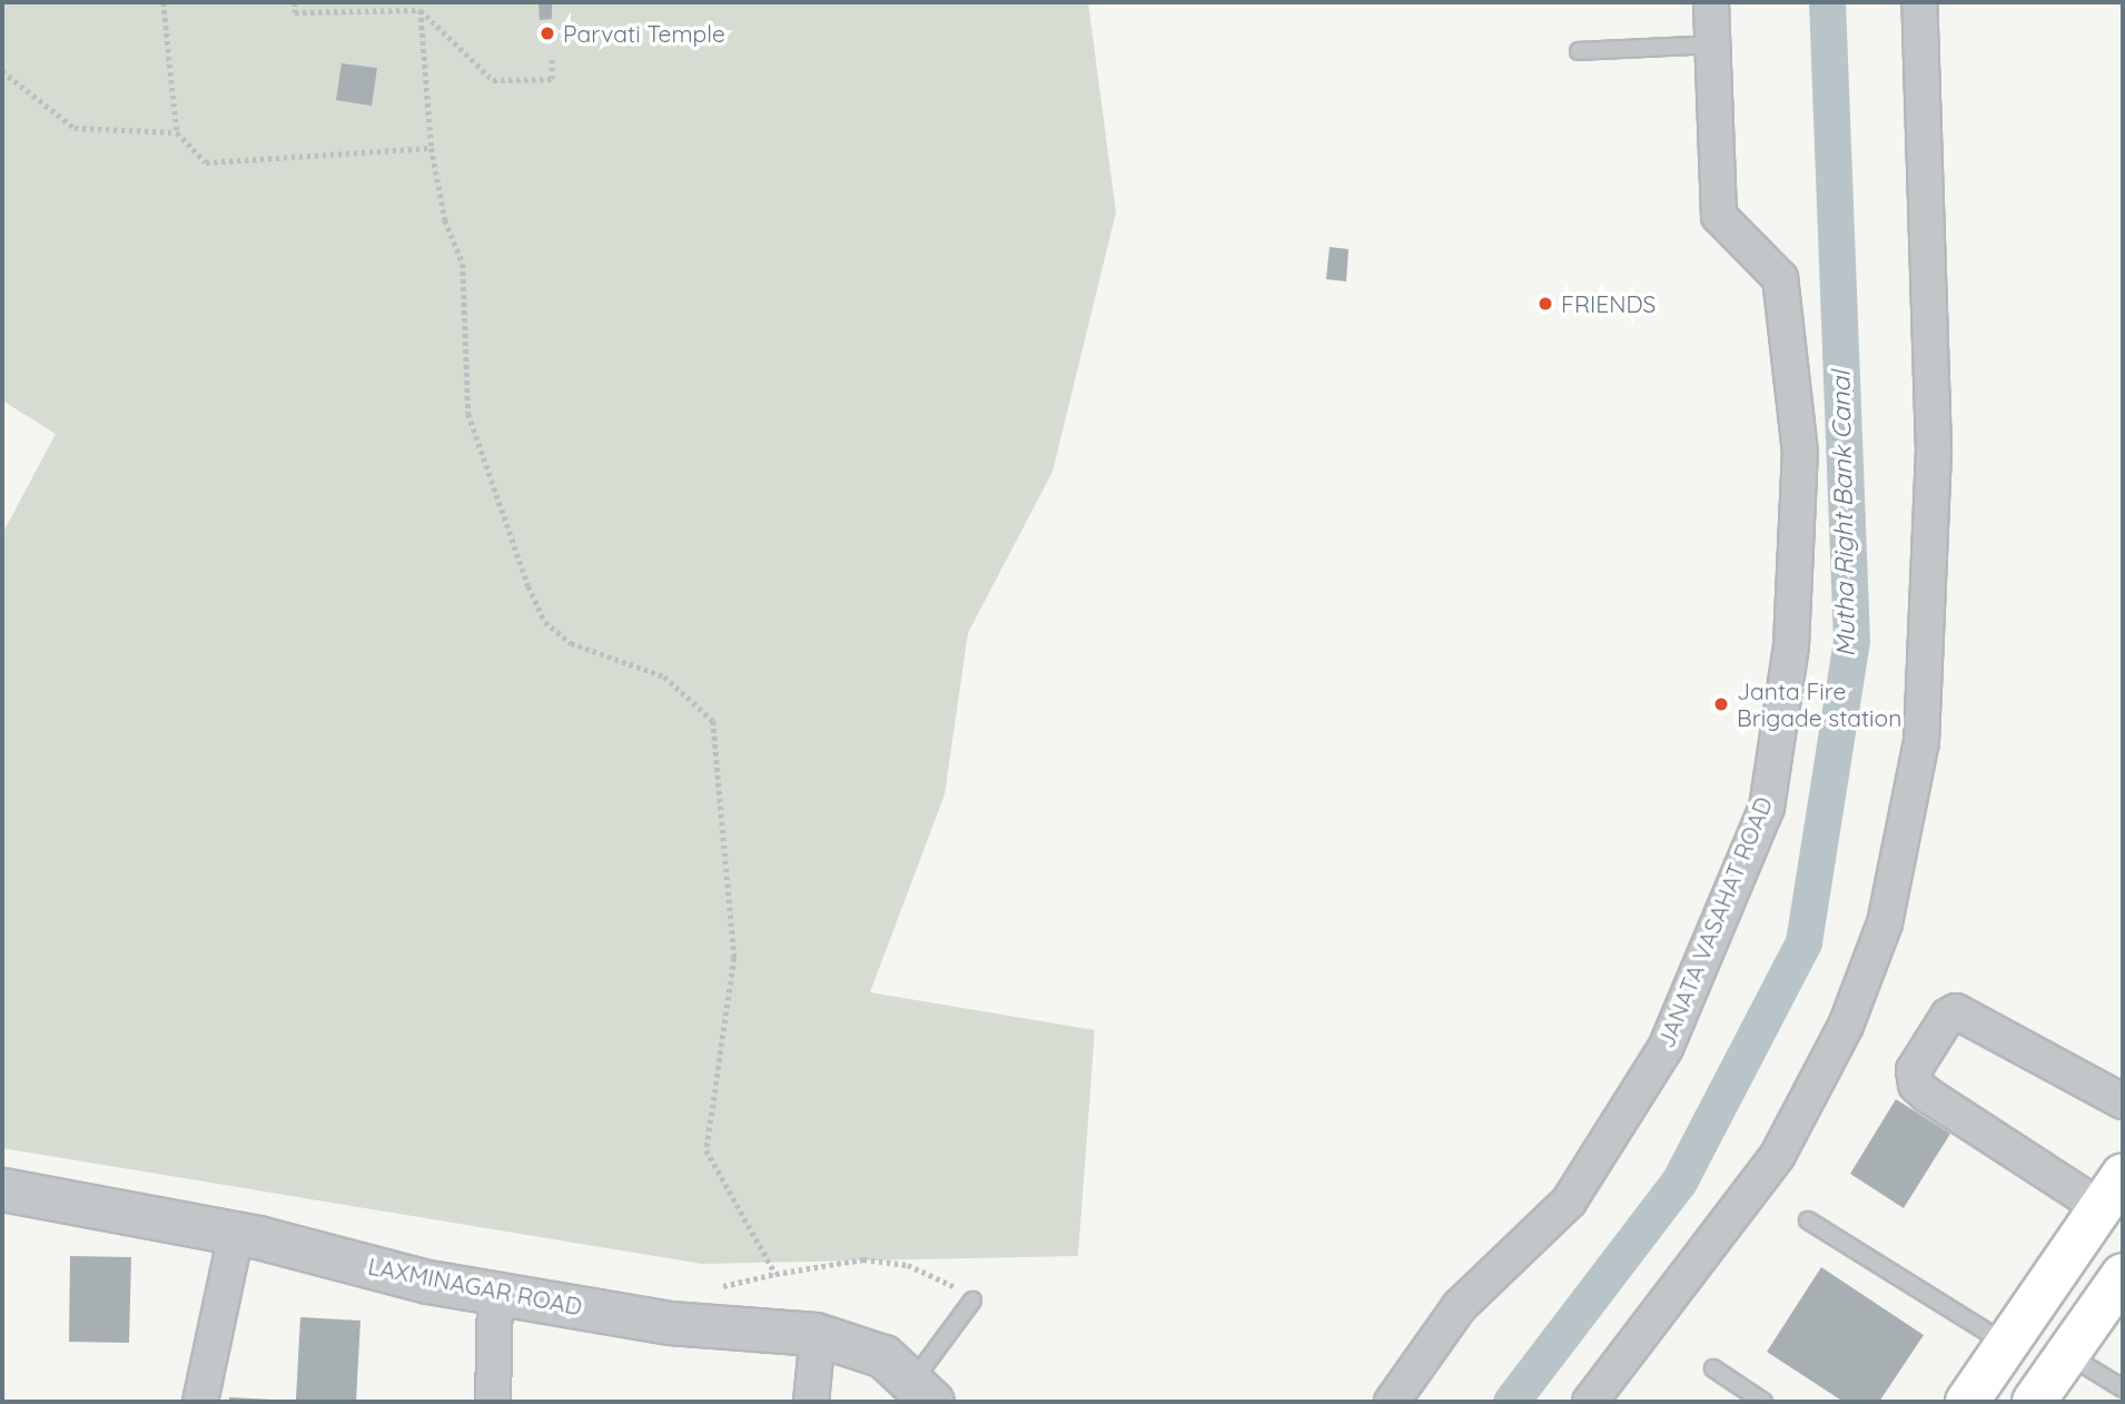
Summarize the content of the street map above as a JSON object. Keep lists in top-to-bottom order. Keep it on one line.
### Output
{"streets":{"street":["JANATA VASAHAT ROAD","LAXMINAGAR ROAD"]},"water":["Mutha Right Bank Canal"],"places":["Parvati Temple","FRIENDS","Janta Fire Brigade station"]}
